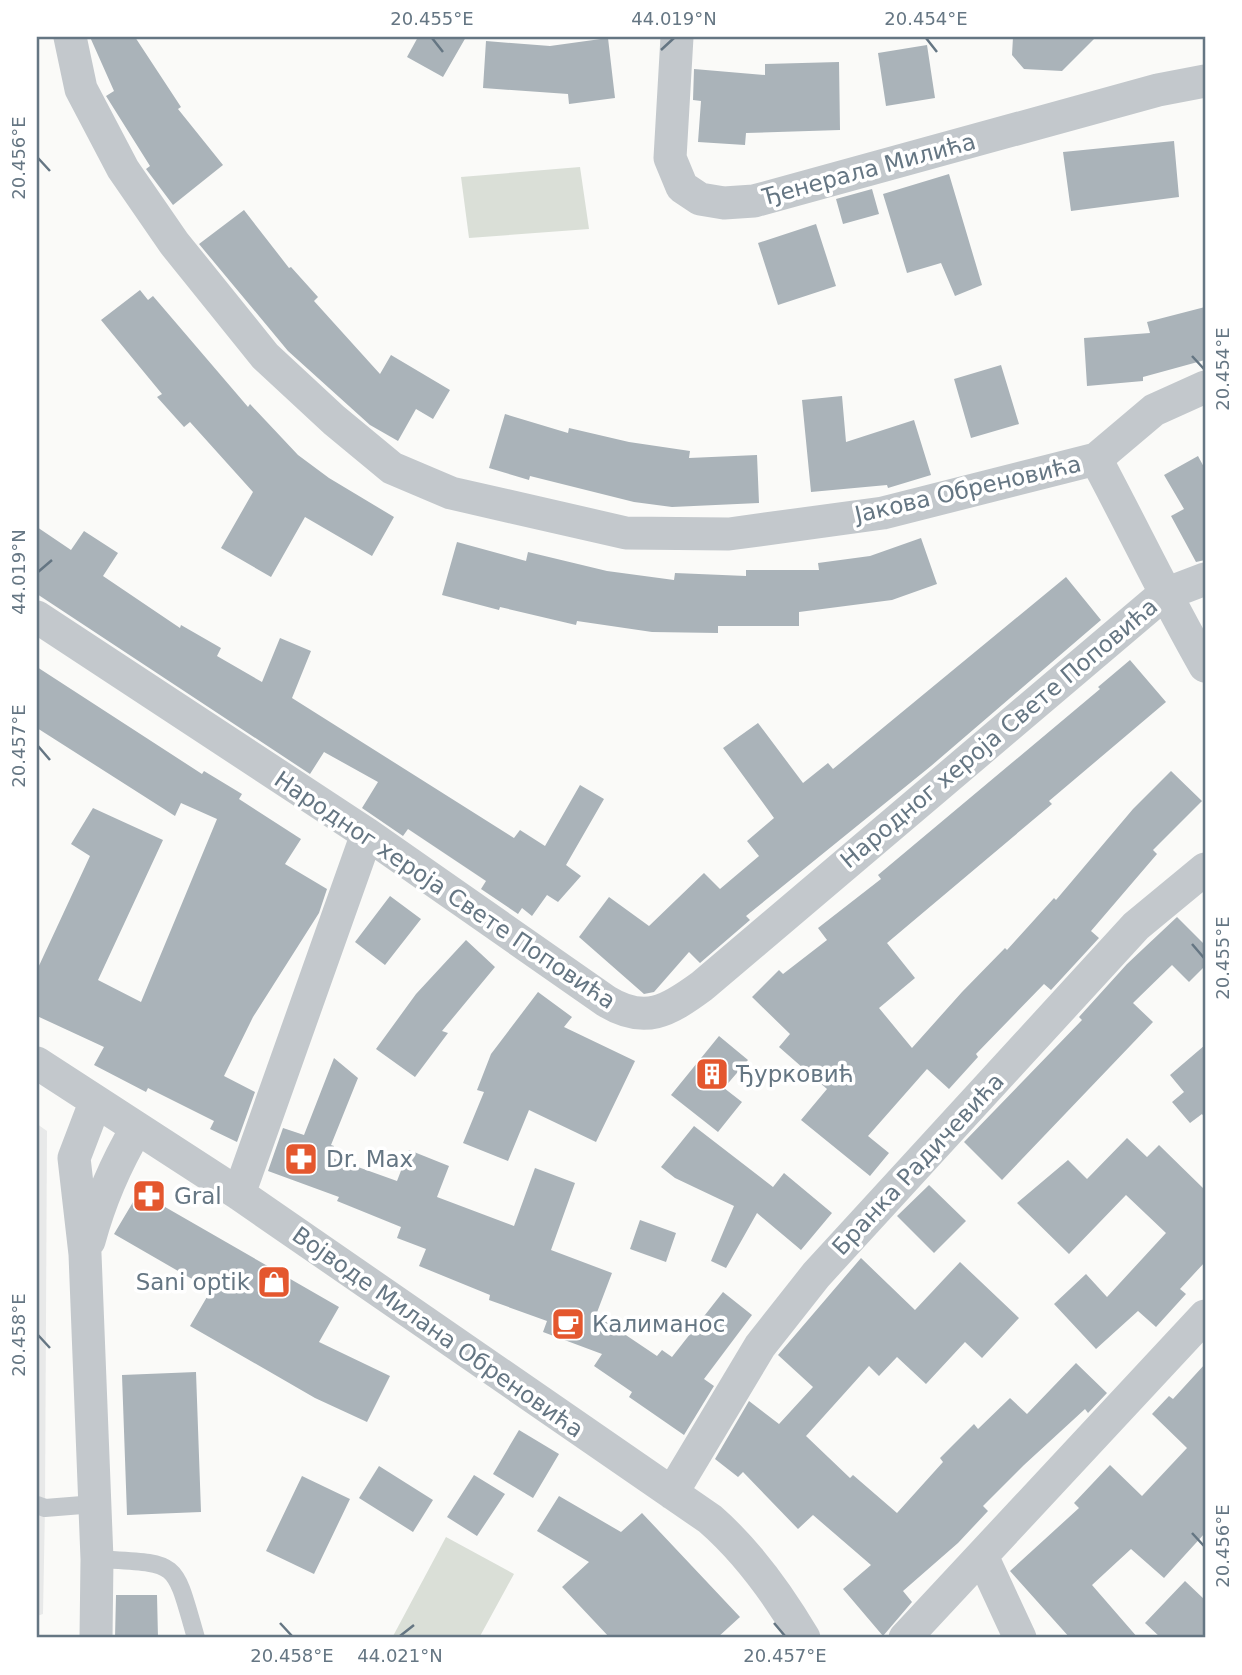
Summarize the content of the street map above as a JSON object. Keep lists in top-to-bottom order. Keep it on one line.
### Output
{"streets":{"street":["Ђенерала Милића","Јакова Обреновића","Народног хероја Свете Поповића","Бранка Радичевића","Војводе Милана Обреновића"]},"crossings":[["Бранка Радичевића","Војводе Милана Обреновића"]],"places":{"building":["Ђурковић"],"pharmacy":["Dr. Max","Gral"],"shop":["Sani optik"],"cafe":["Калиманос"]},"coordinates":["20.455°E","44.019°N","20.454°E","20.456°E","20.457°E","20.458°E","44.021°N"]}
